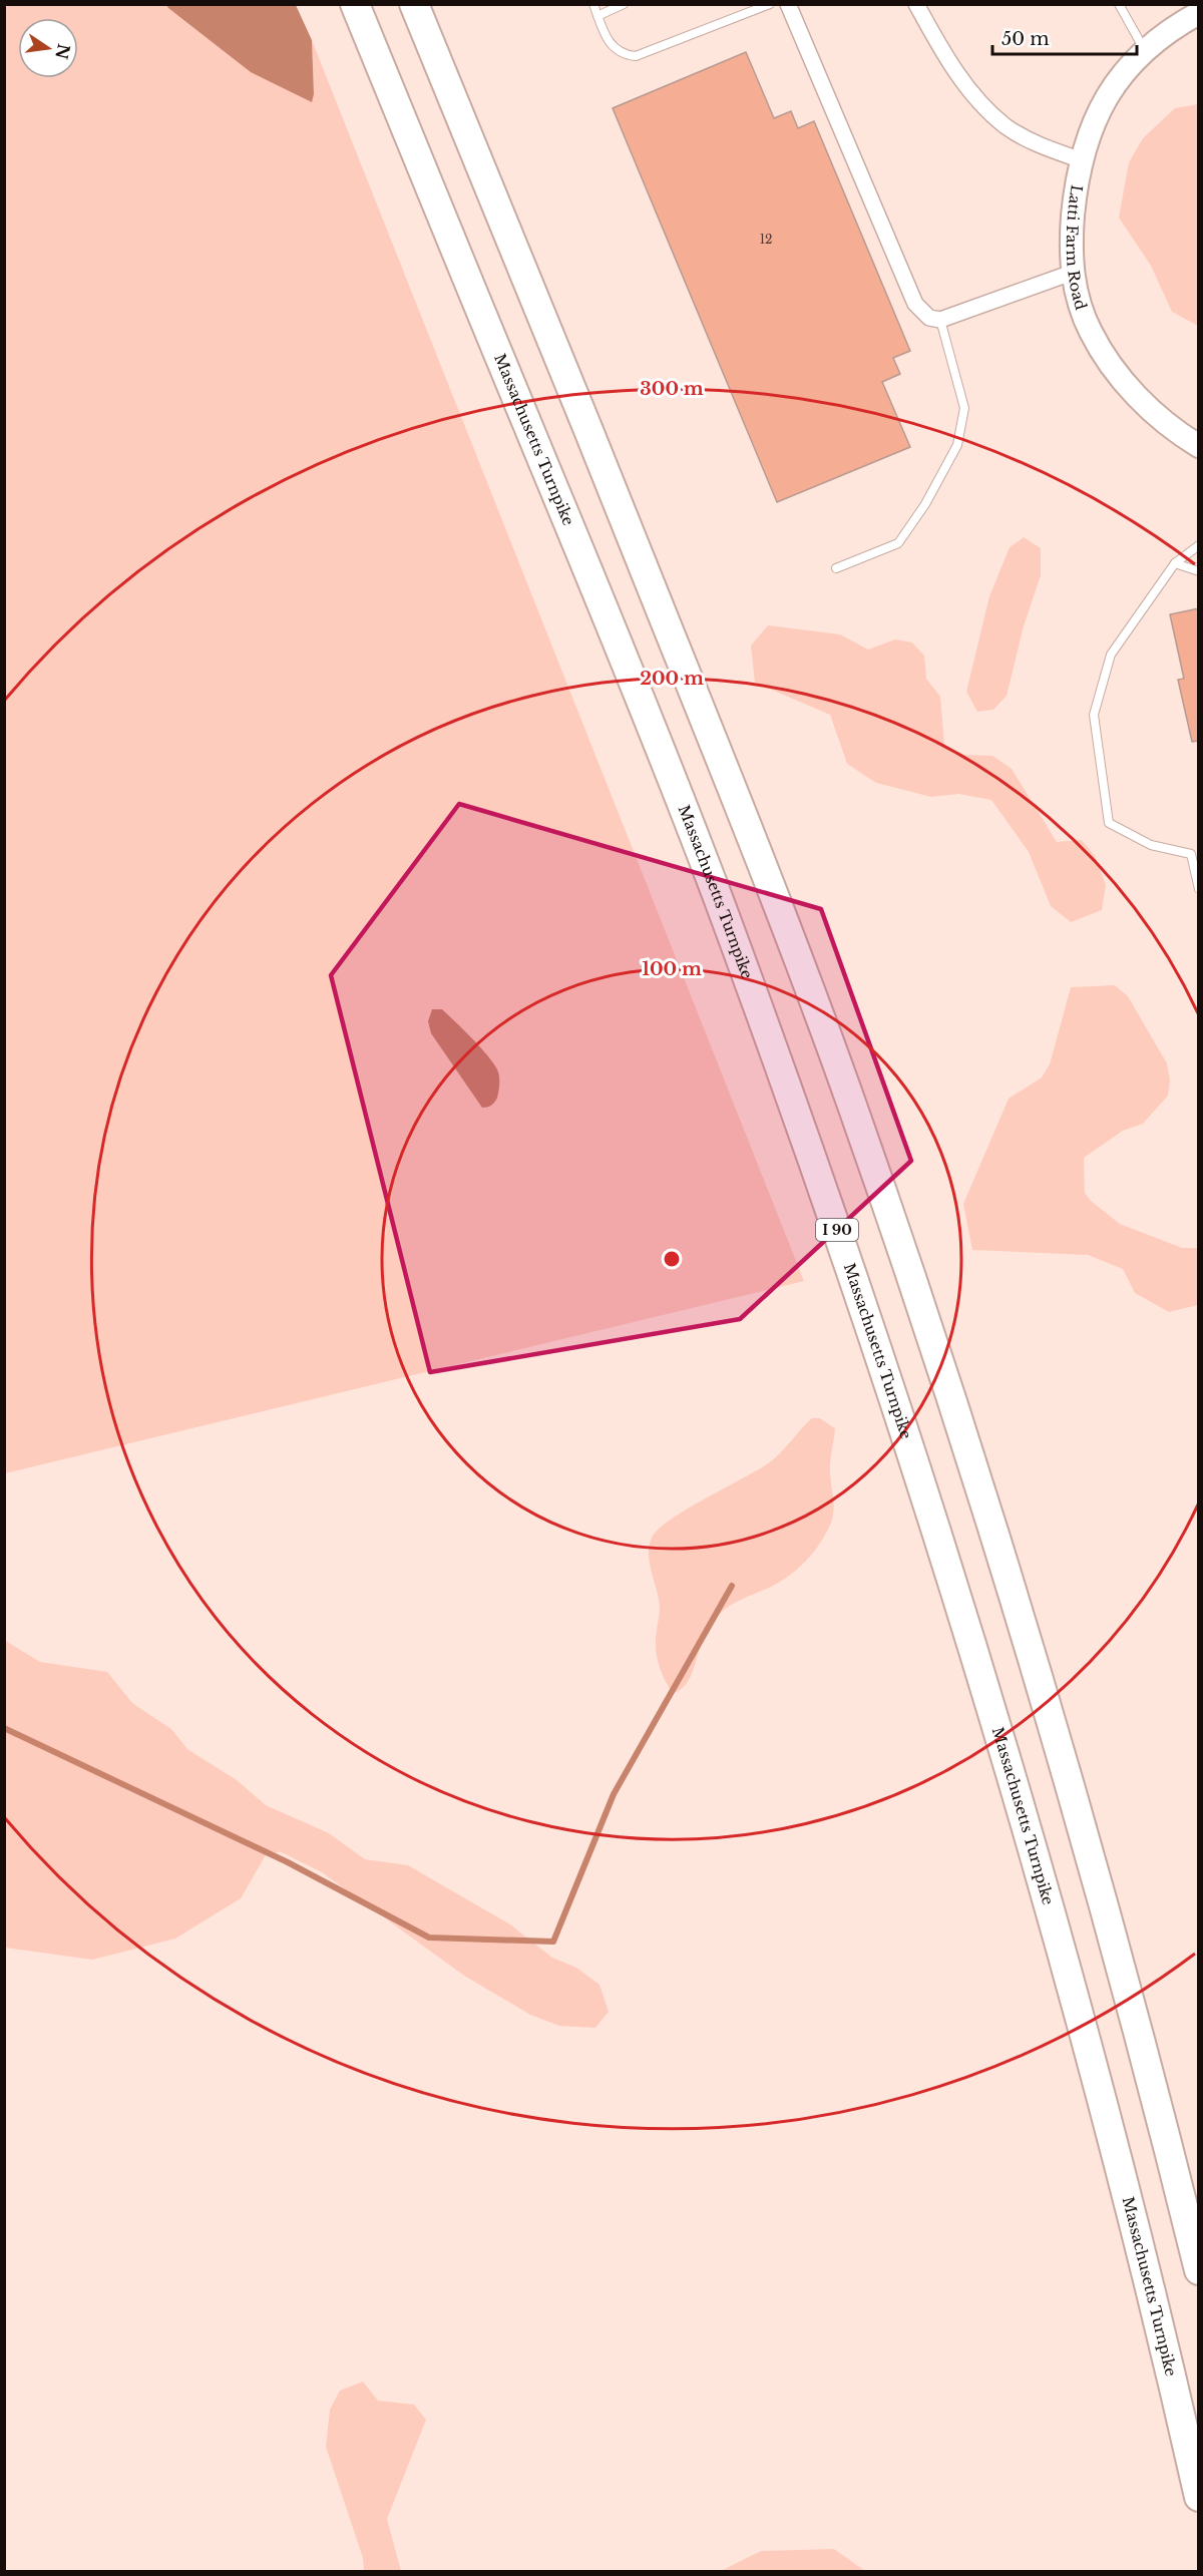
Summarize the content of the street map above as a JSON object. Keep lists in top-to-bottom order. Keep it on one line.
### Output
{"streets":{"highway":["Massachusetts Turnpike","I 90"],"street":["Latti Farm Road"]},"house_numbers":["12"],"scale_bar":"50 m","north":"right","rings":["300 m","200 m","100 m"]}
